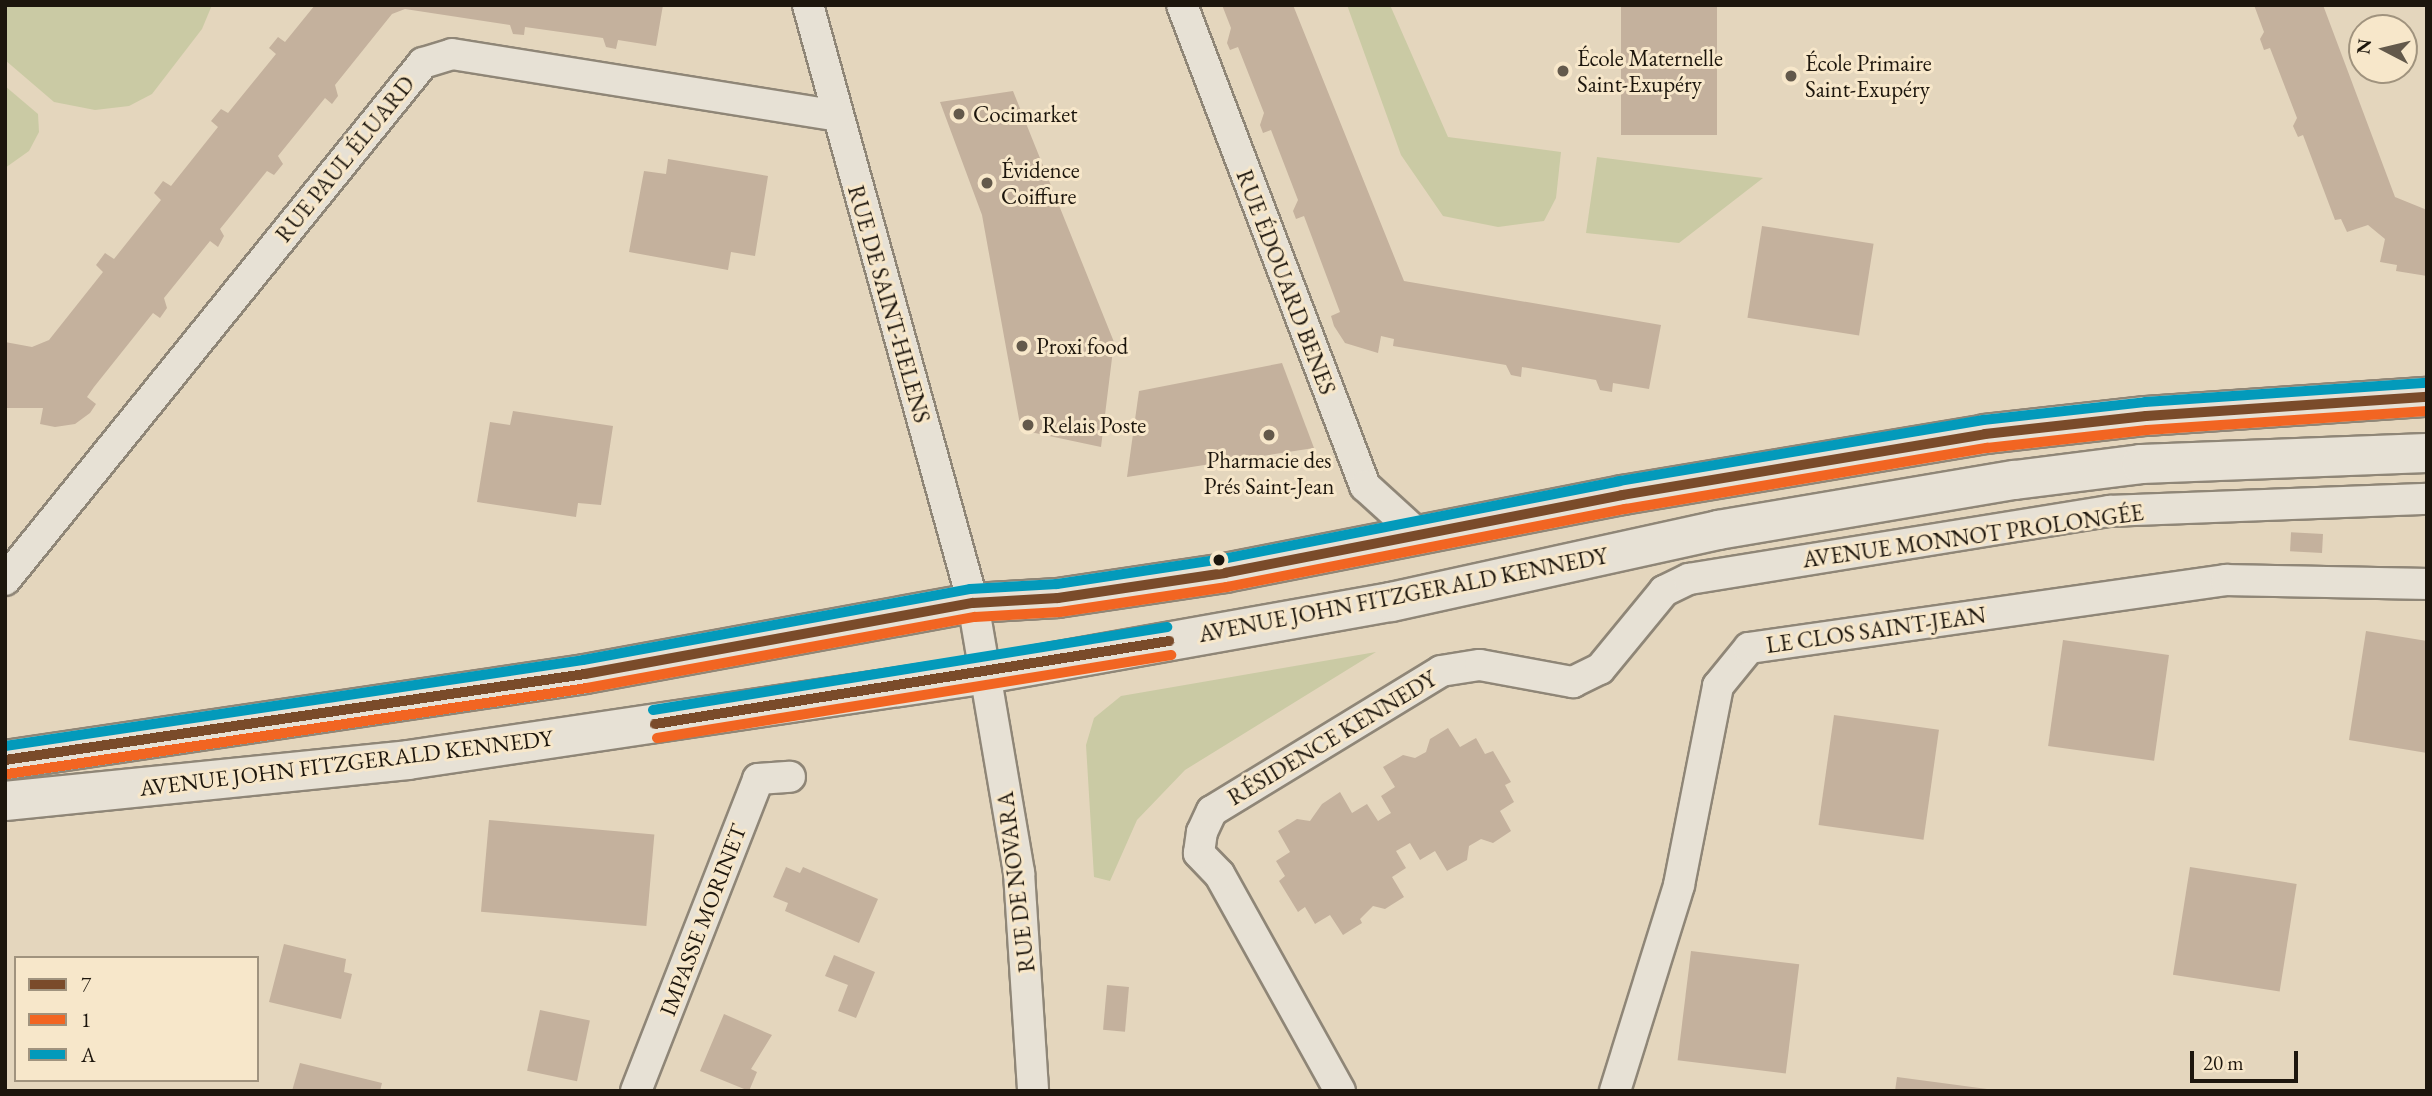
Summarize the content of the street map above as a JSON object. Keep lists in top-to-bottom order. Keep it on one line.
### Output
{"streets":{"main road":["AVENUE JOHN FITZGERALD KENNEDY"],"street":["RUE PAUL ÉLUARD","RUE ÉDOUARD BENES","RUE DE SAINT-HELENS","AVENUE MONNOT PROLONGÉE","LE CLOS SAINT-JEAN","RÉSIDENCE KENNEDY","RUE DE NOVARA","IMPASSE MORINET"]},"crossings":[["RUE PAUL ÉLUARD","RUE DE SAINT-HELENS"],["RUE ÉDOUARD BENES","AVENUE JOHN FITZGERALD KENNEDY"],["RUE DE SAINT-HELENS","AVENUE JOHN FITZGERALD KENNEDY"],["RUE DE SAINT-HELENS","RUE DE NOVARA"],["AVENUE MONNOT PROLONGÉE","RÉSIDENCE KENNEDY"],["AVENUE JOHN FITZGERALD KENNEDY","RUE DE NOVARA"]],"places":["École Maternelle Saint-Exupéry","École Primaire Saint-Exupéry","Cocimarket","Évidence Coiffure","Proxi food","Relais Poste","Pharmacie des Prés Saint-Jean"],"lines":["transit line A","transit line 7","transit line 1"],"legend":["7","1","A"],"scale_bar":"20 m","north":"left"}
